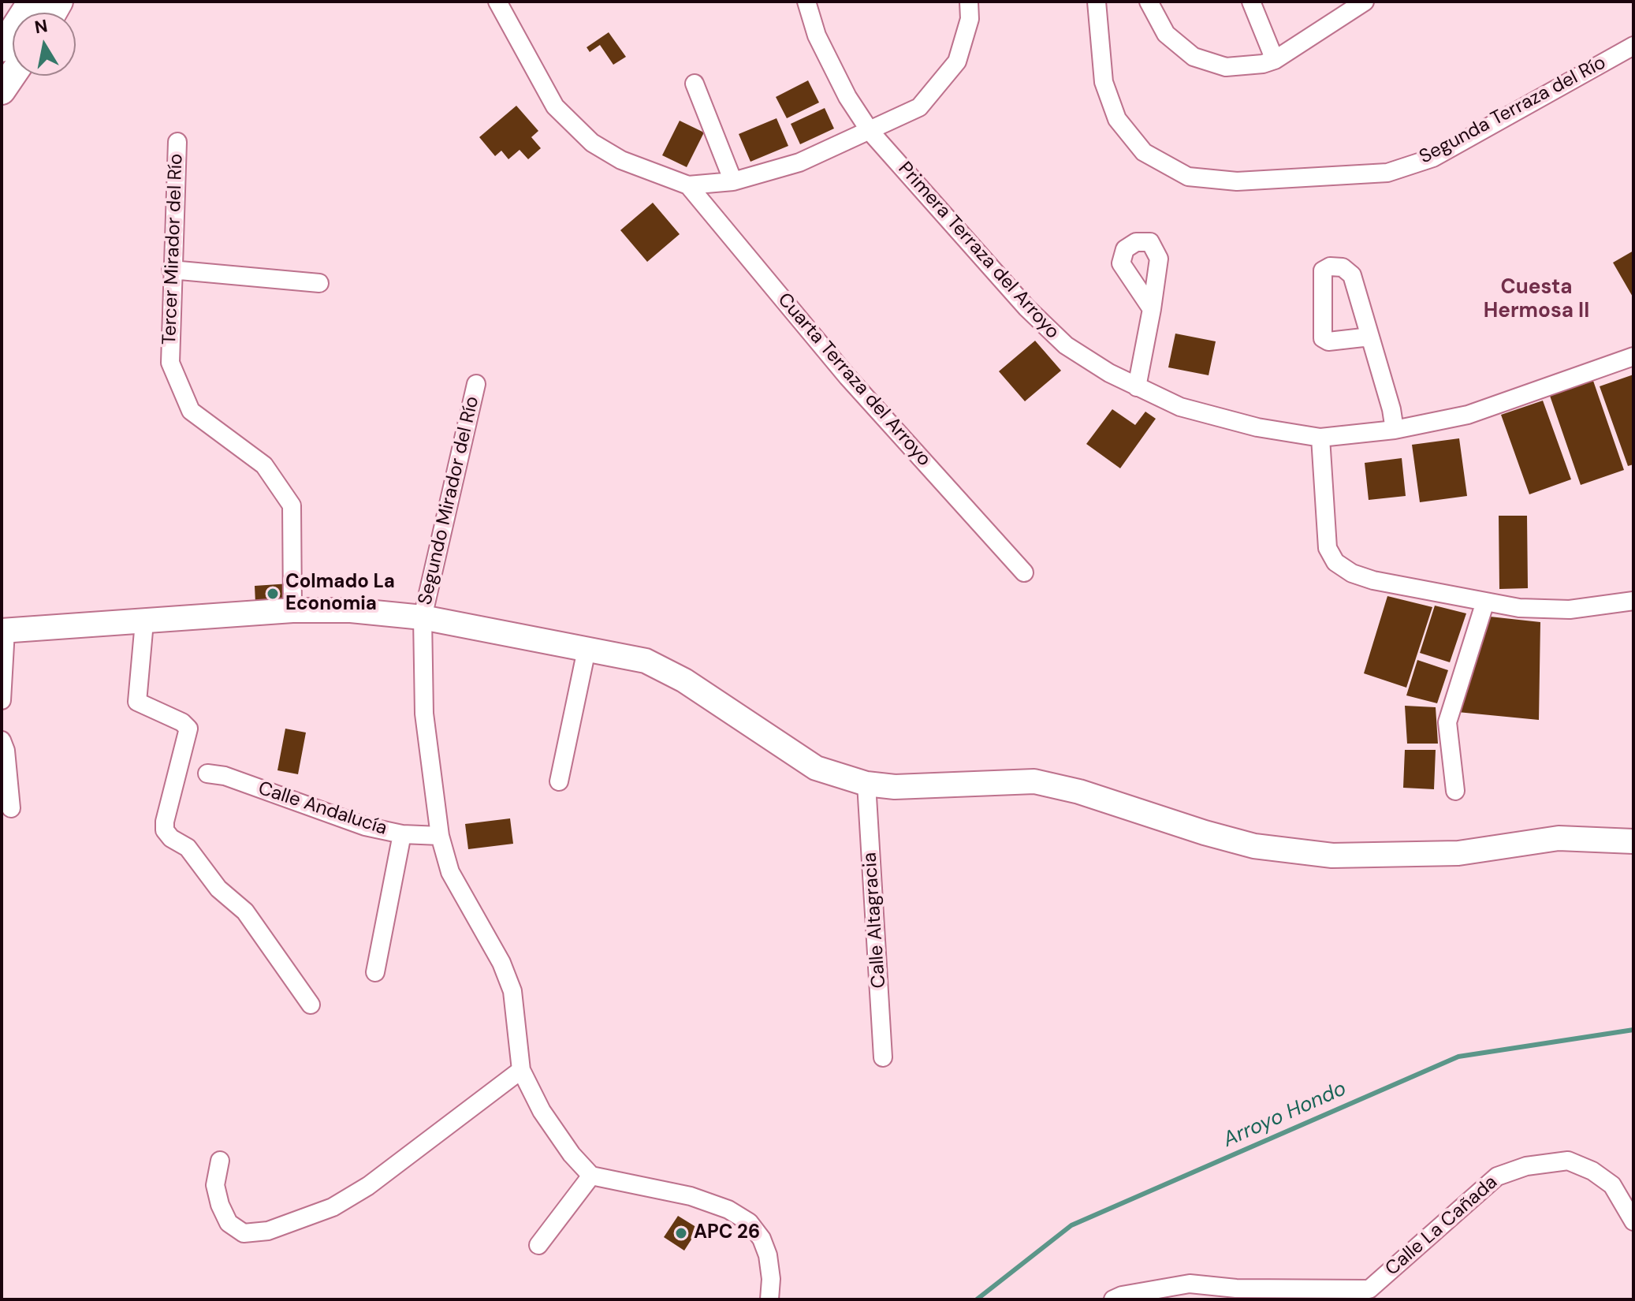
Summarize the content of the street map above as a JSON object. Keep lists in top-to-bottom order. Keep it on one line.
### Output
{"streets":{"street":["Segunda Terraza del Río","Tercer Mirador del Río","Primera Terraza del Arroyo","Cuarta Terraza del Arroyo","Segundo Mirador del Río","Calle Andalucía","Calle Altagracia","Calle La Cañada"]},"crossings":[["Segundo Mirador del Río","Calle Andalucía"]],"districts":["Cuesta Hermosa II"],"water":["Arroyo Hondo"],"places":["Colmado La Economia","APC 26"],"north":"top"}
